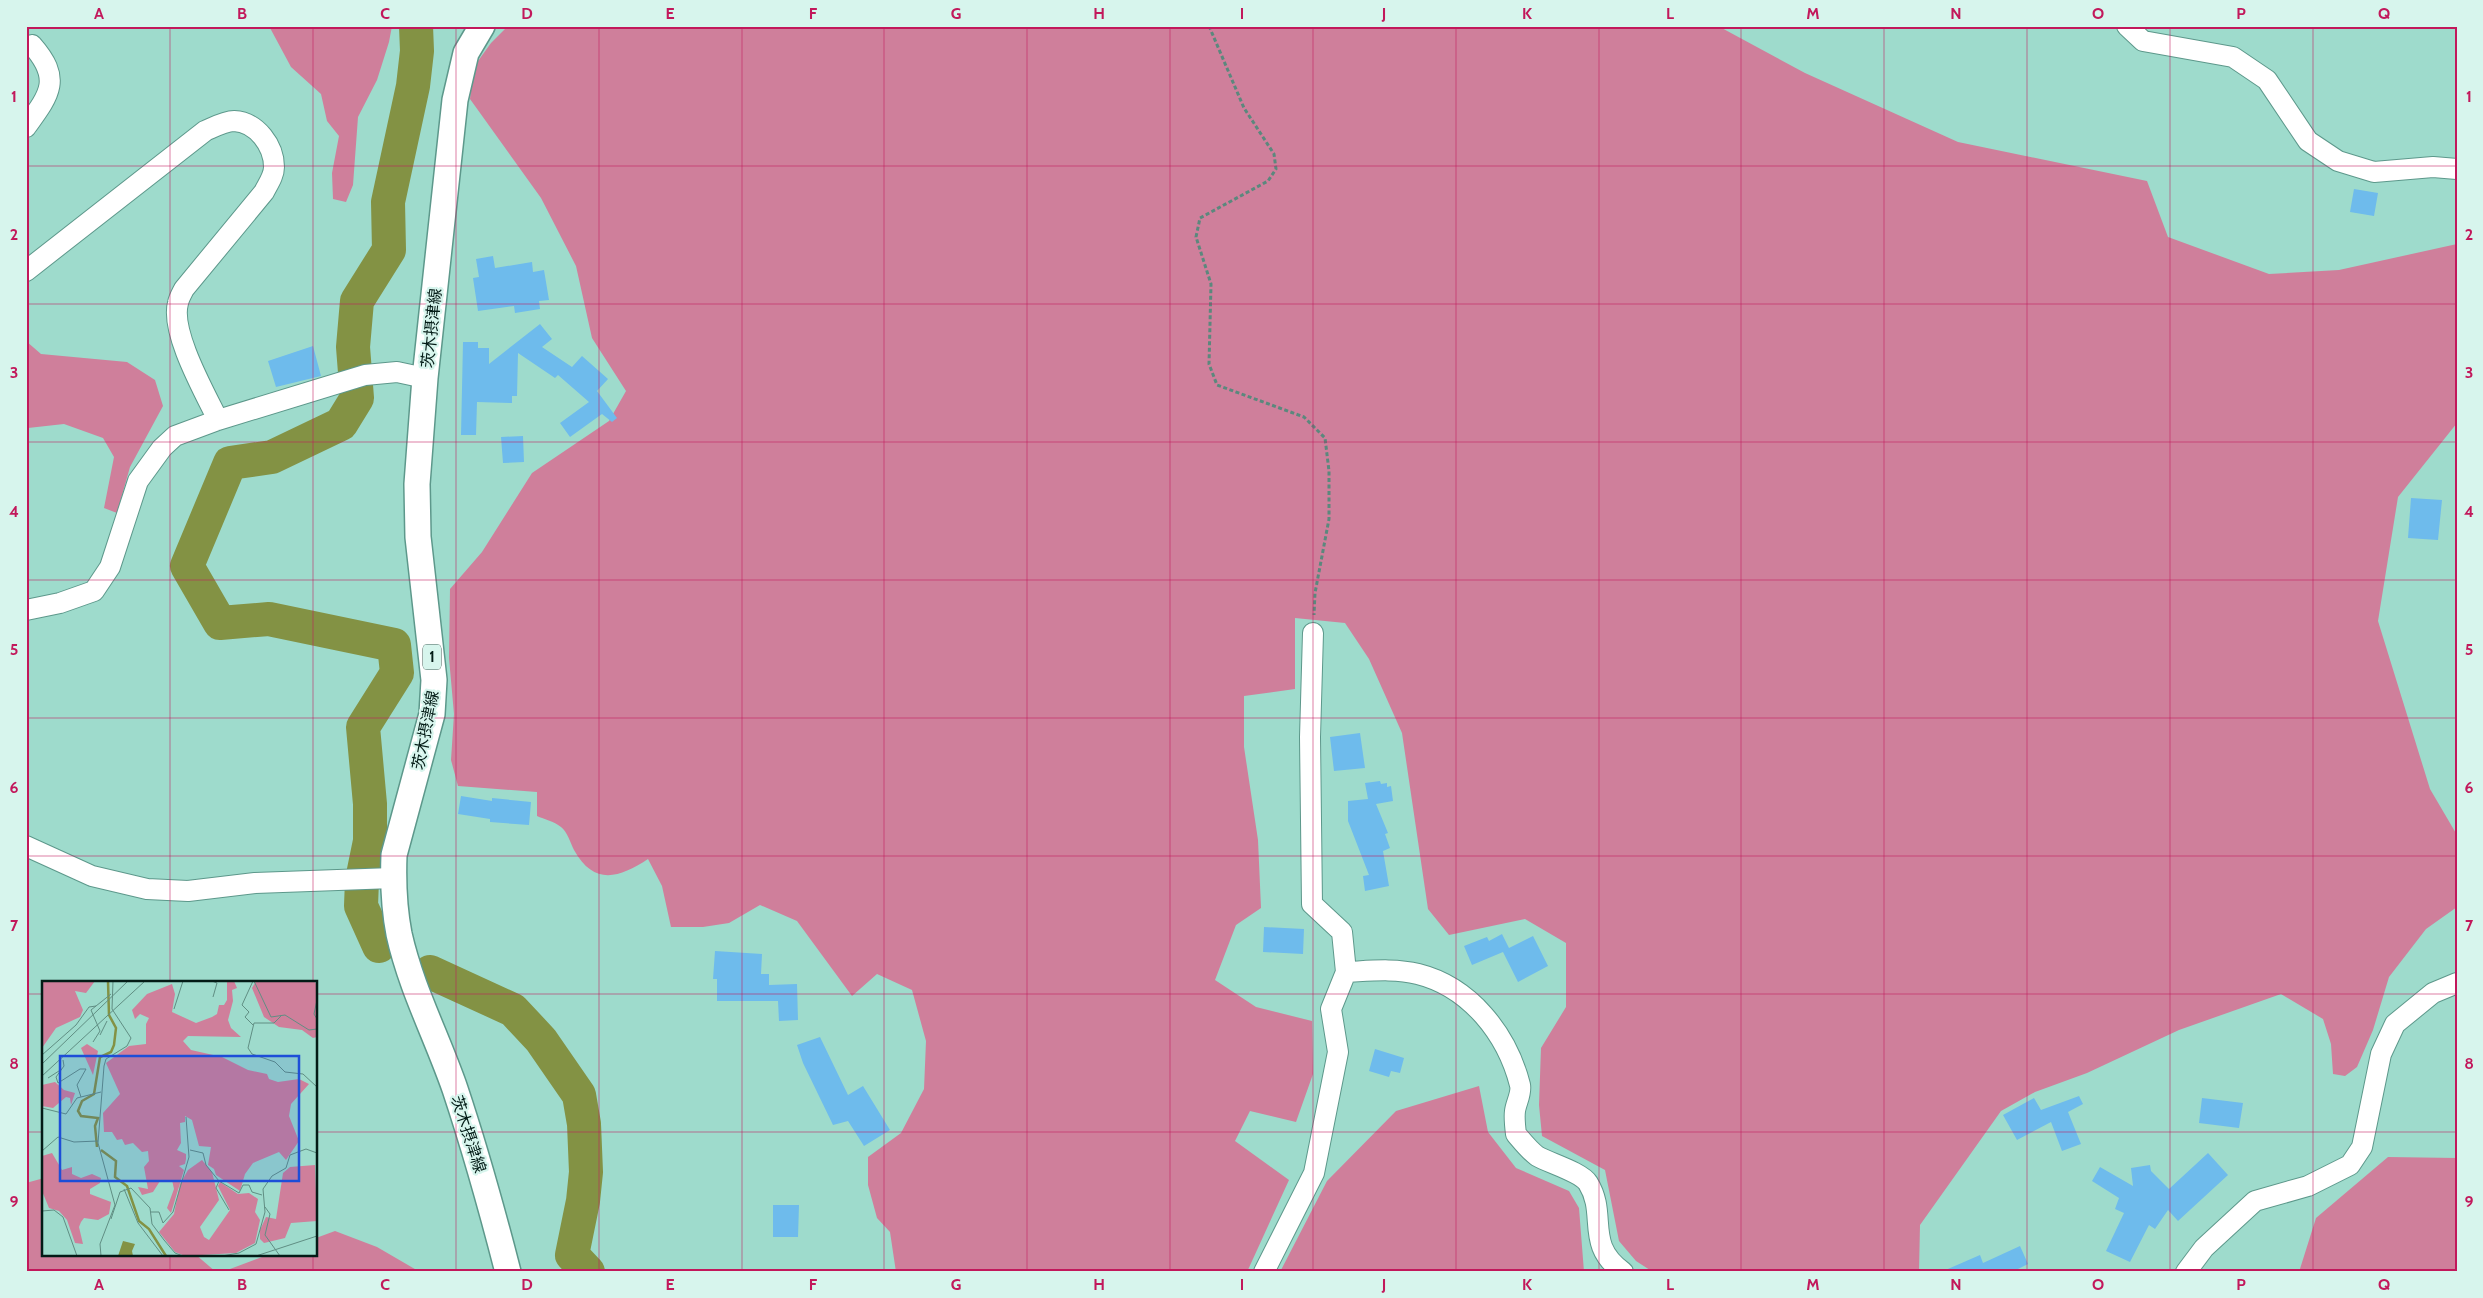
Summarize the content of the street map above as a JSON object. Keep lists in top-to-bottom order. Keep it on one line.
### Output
{"streets":{"main road":["茨木摂津線","1"]},"grid":{"columns":["A","B","C","D","E","F","G","H","I","J","K","L","M","N","O","P","Q"],"rows":["1","2","3","4","5","6","7","8","9"]}}
